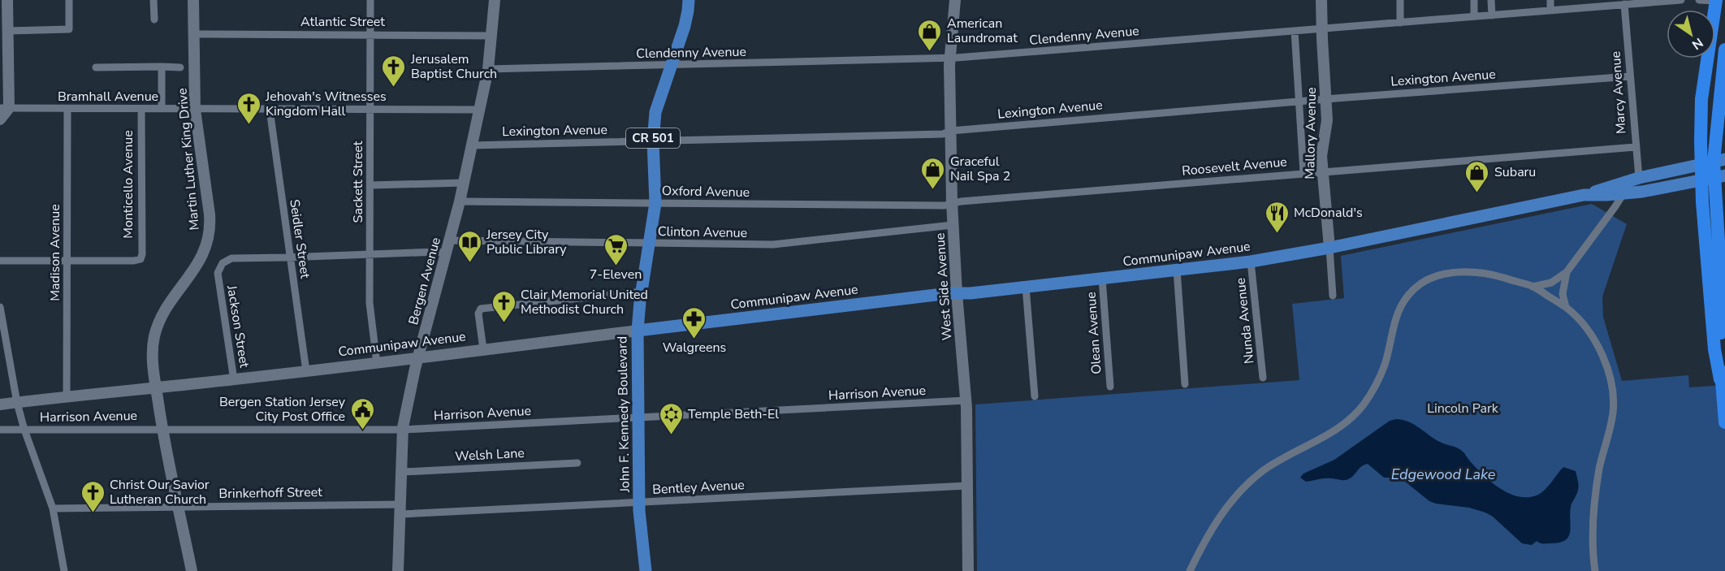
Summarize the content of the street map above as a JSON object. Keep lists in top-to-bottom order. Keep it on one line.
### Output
{"streets":{"main road":["CR 501","Communipaw Avenue","John F. Kennedy Boulevard"],"street":["Atlantic Street","Clendenny Avenue","Lexington Avenue","Marcy Avenue","Bramhall Avenue","Mallory Avenue","Martin Luther King Drive","Roosevelt Avenue","Sackett Street","Monticello Avenue","Oxford Avenue","Clinton Avenue","Seidler Street","Madison Avenue","Bergen Avenue","West Side Avenue","Nunda Avenue","Jackson Street","Olean Avenue","Harrison Avenue","Welsh Lane","Bentley Avenue","Brinkerhoff Street"]},"crossings":[["Atlantic Street","Martin Luther King Drive"],["Atlantic Street","Sackett Street"],["Atlantic Street","Bergen Avenue"],["Clendenny Avenue","Marcy Avenue"],["Clendenny Avenue","Mallory Avenue"],["Clendenny Avenue","Bergen Avenue"],["Clendenny Avenue","West Side Avenue"],["Clendenny Avenue","John F. Kennedy Boulevard"],["Lexington Avenue","Marcy Avenue"],["Lexington Avenue","Mallory Avenue"],["Lexington Avenue","Bergen Avenue"],["Lexington Avenue","West Side Avenue"],["Lexington Avenue","John F. Kennedy Boulevard"],["Marcy Avenue","Roosevelt Avenue"],["Marcy Avenue","Communipaw Avenue"],["Bramhall Avenue","Martin Luther King Drive"],["Bramhall Avenue","Sackett Street"],["Bramhall Avenue","Monticello Avenue"],["Bramhall Avenue","Seidler Street"],["Bramhall Avenue","Madison Avenue"],["Bramhall Avenue","Bergen Avenue"],["Mallory Avenue","Roosevelt Avenue"],["Mallory Avenue","Communipaw Avenue"],["Martin Luther King Drive","Communipaw Avenue"],["Roosevelt Avenue","Oxford Avenue"],["Roosevelt Avenue","West Side Avenue"],["Sackett Street","Communipaw Avenue"],["Monticello Avenue","Madison Avenue"],["Oxford Avenue","Bergen Avenue"],["Oxford Avenue","West Side Avenue"],["Oxford Avenue","John F. Kennedy Boulevard"],["Clinton Avenue","Bergen Avenue"],["Clinton Avenue","West Side Avenue"],["Clinton Avenue","John F. Kennedy Boulevard"],["Seidler Street","Communipaw Avenue"],["Seidler Street","Jackson Street"],["Madison Avenue","Communipaw Avenue"],["Communipaw Avenue","Bergen Avenue"],["Communipaw Avenue","West Side Avenue"],["Communipaw Avenue","Nunda Avenue"],["Communipaw Avenue","Jackson Street"],["Communipaw Avenue","Olean Avenue"],["Communipaw Avenue","John F. Kennedy Boulevard"],["Bergen Avenue","Harrison Avenue"],["Bergen Avenue","Welsh Lane"],["Bergen Avenue","Bentley Avenue"],["Bergen Avenue","Brinkerhoff Street"],["West Side Avenue","Harrison Avenue"],["West Side Avenue","Bentley Avenue"],["Harrison Avenue","John F. Kennedy Boulevard"],["John F. Kennedy Boulevard","Bentley Avenue"],["Bentley Avenue","Brinkerhoff Street"]],"water":["Edgewood Lake"],"parks":["Lincoln Park"],"places":{"shop":["American Laundromat","Graceful Nail Spa 2","Subaru"],"church":["Jerusalem Baptist Church","Jehovah's Witnesses Kingdom Hall","Clair Memorial United Methodist Church","Christ Our Savior Lutheran Church"],"restaurant":["McDonald's"],"library":["Jersey City Public Library"],"supermarket":["7-Eleven"],"pharmacy":["Walgreens"],"public building":["Bergen Station Jersey City Post Office"],"synagogue":["Temple Beth-El"]},"north":"bottom right"}
